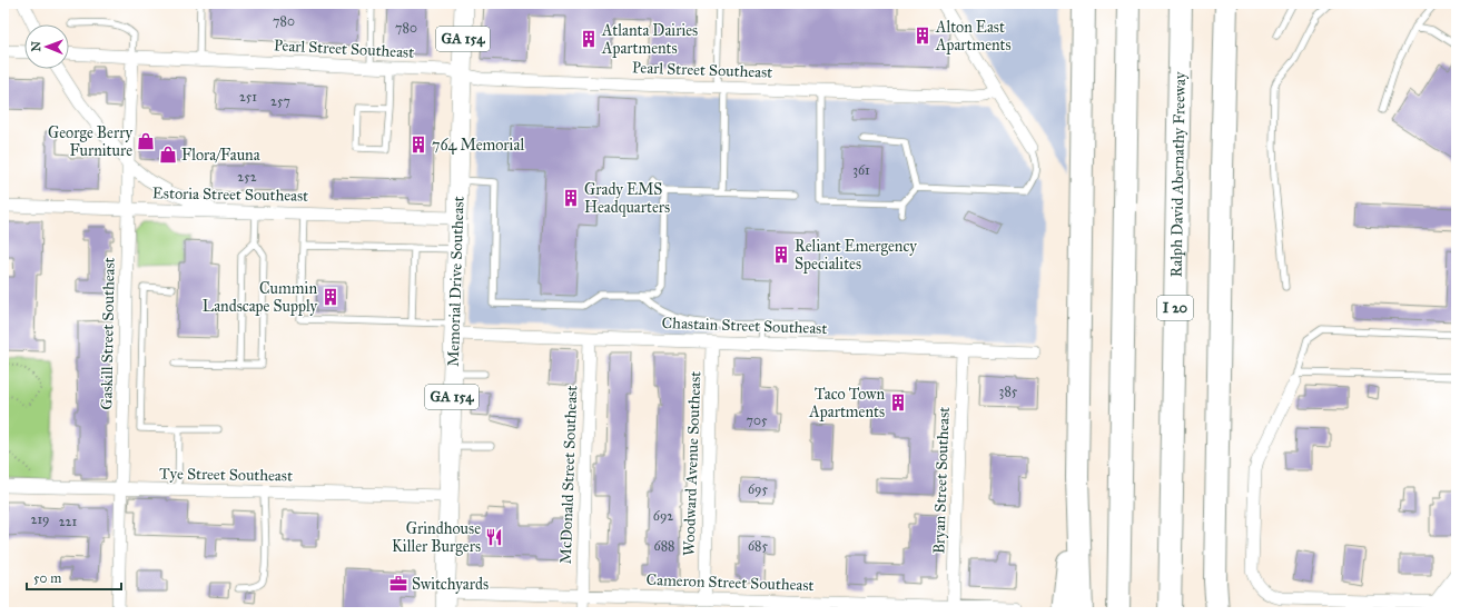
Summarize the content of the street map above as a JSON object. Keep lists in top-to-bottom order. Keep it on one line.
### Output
{"streets":{"highway":["Ralph David Abernathy Freeway","I 20"],"main road":["GA 154","Memorial Drive Southeast"],"street":["Pearl Street Southeast","Estoria Street Southeast","Chastain Street Southeast","Gaskill Street Southeast","Woodward Avenue Southeast","Tye Street Southeast","McDonald Street Southeast","Bryan Street Southeast","Cameron Street Southeast"]},"crossings":[["Pearl Street Southeast","Memorial Drive Southeast"],["Pearl Street Southeast","Gaskill Street Southeast"],["Estoria Street Southeast","Memorial Drive Southeast"],["Estoria Street Southeast","Gaskill Street Southeast"],["Memorial Drive Southeast","Chastain Street Southeast"],["Memorial Drive Southeast","Tye Street Southeast"],["Memorial Drive Southeast","Cameron Street Southeast"],["Chastain Street Southeast","Woodward Avenue Southeast"],["Chastain Street Southeast","McDonald Street Southeast"],["Chastain Street Southeast","Bryan Street Southeast"],["Gaskill Street Southeast","Tye Street Southeast"],["Woodward Avenue Southeast","Cameron Street Southeast"],["McDonald Street Southeast","Cameron Street Southeast"],["Bryan Street Southeast","Cameron Street Southeast"]],"places":{"building":["Alton East Apartments","Atlanta Dairies Apartments","764 Memorial","Grady EMS Headquarters","Reliant Emergency Specialites","Cummin Landscape Supply","Taco Town Apartments"],"shop":["George Berry Furniture","Flora/Fauna"],"restaurant":["Grindhouse Killer Burgers"],"office":["Switchyards"]},"house_numbers":["780","780","251","257","361","252","385","705","695","692","219","221","688","685"],"scale_bar":"50 m","north":"left"}
